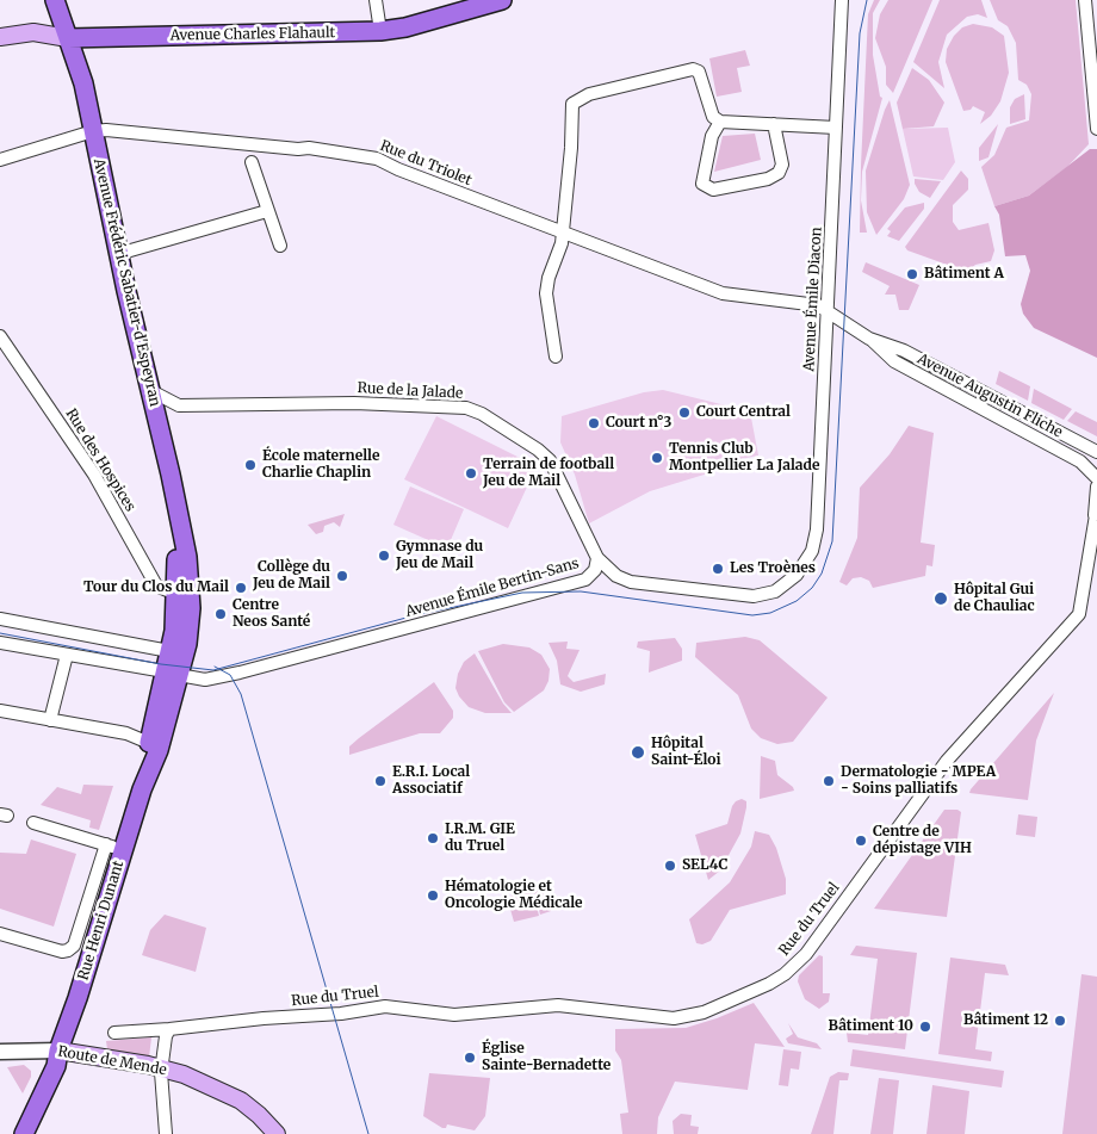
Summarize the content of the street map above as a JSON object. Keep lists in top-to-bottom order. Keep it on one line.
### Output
{"streets":{"main road":["Avenue Charles Flahault","Avenue Frédéric Sabatier-d'Espeyran","Rue Henri Dunant","Route de Mende"],"street":["Rue du Triolet","Avenue Émile Diacon","Rue de la Jalade","Avenue Augustin Fliche","Rue des Hospices","Avenue Émile Bertin-Sans","Rue du Truel"]},"crossings":[["Avenue Charles Flahault","Avenue Frédéric Sabatier-d'Espeyran"],["Rue du Triolet","Avenue Frédéric Sabatier-d'Espeyran"],["Rue du Triolet","Avenue Émile Diacon"],["Rue du Triolet","Avenue Augustin Fliche"],["Avenue Frédéric Sabatier-d'Espeyran","Rue de la Jalade"],["Avenue Frédéric Sabatier-d'Espeyran","Rue des Hospices"],["Avenue Frédéric Sabatier-d'Espeyran","Avenue Émile Bertin-Sans"],["Avenue Frédéric Sabatier-d'Espeyran","Rue Henri Dunant"],["Avenue Émile Diacon","Avenue Augustin Fliche"],["Avenue Émile Diacon","Avenue Émile Bertin-Sans"],["Rue de la Jalade","Avenue Émile Bertin-Sans"],["Avenue Émile Bertin-Sans","Rue Henri Dunant"],["Rue Henri Dunant","Route de Mende"]],"places":["Bâtiment A","Court Central","Court n°3","Tennis Club Montpellier La Jalade","École maternelle Charlie Chaplin","Terrain de football Jeu de Mail","Gymnase du Jeu de Mail","Les Troènes","Collège du Jeu de Mail","Tour du Clos du Mail","Hôpital Gui de Chauliac","Centre Neos Santé","Hôpital Saint-Éloi","E.R.I. Local Associatif","Dermatologie - MPEA - Soins palliatifs","I.R.M. GIE du Truel","Centre de dépistage VIH","SEL4C","Hématologie et Oncologie Médicale","Bâtiment 12","Bâtiment 10","Église Sainte-Bernadette"]}
